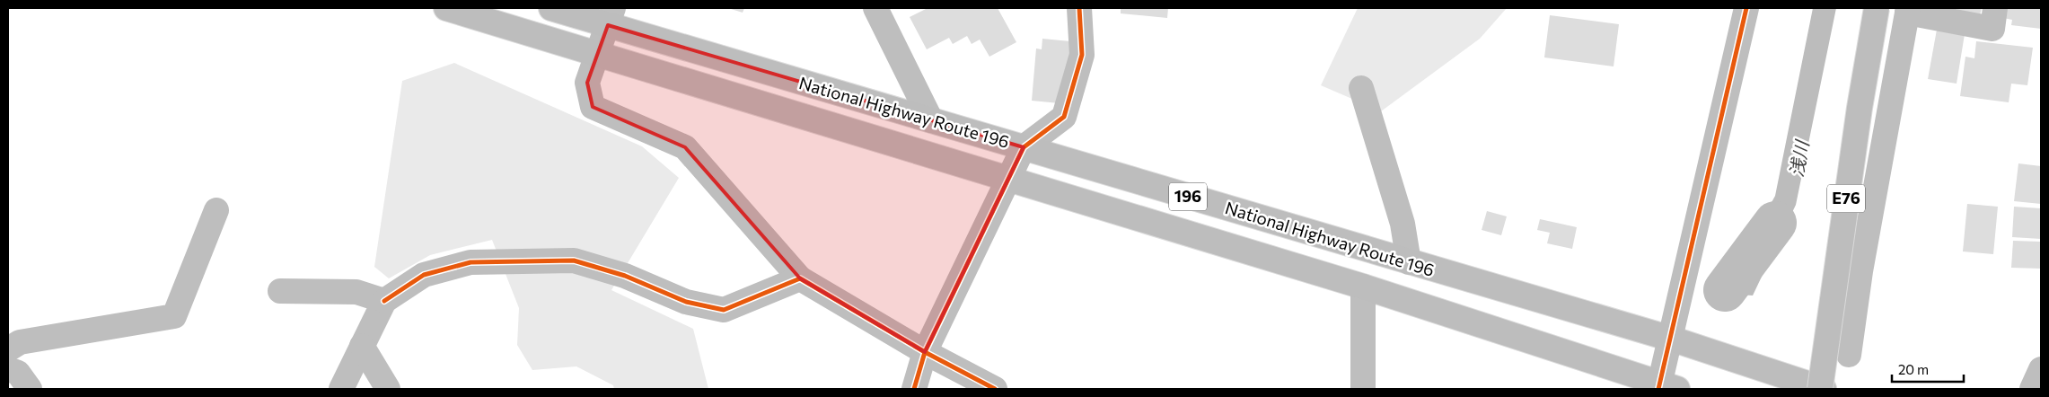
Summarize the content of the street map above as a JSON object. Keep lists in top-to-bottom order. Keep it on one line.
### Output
{"streets":{"highway":["National Highway Route 196","196","E76"]},"water":["浅川"],"scale_bar":"20 m"}
